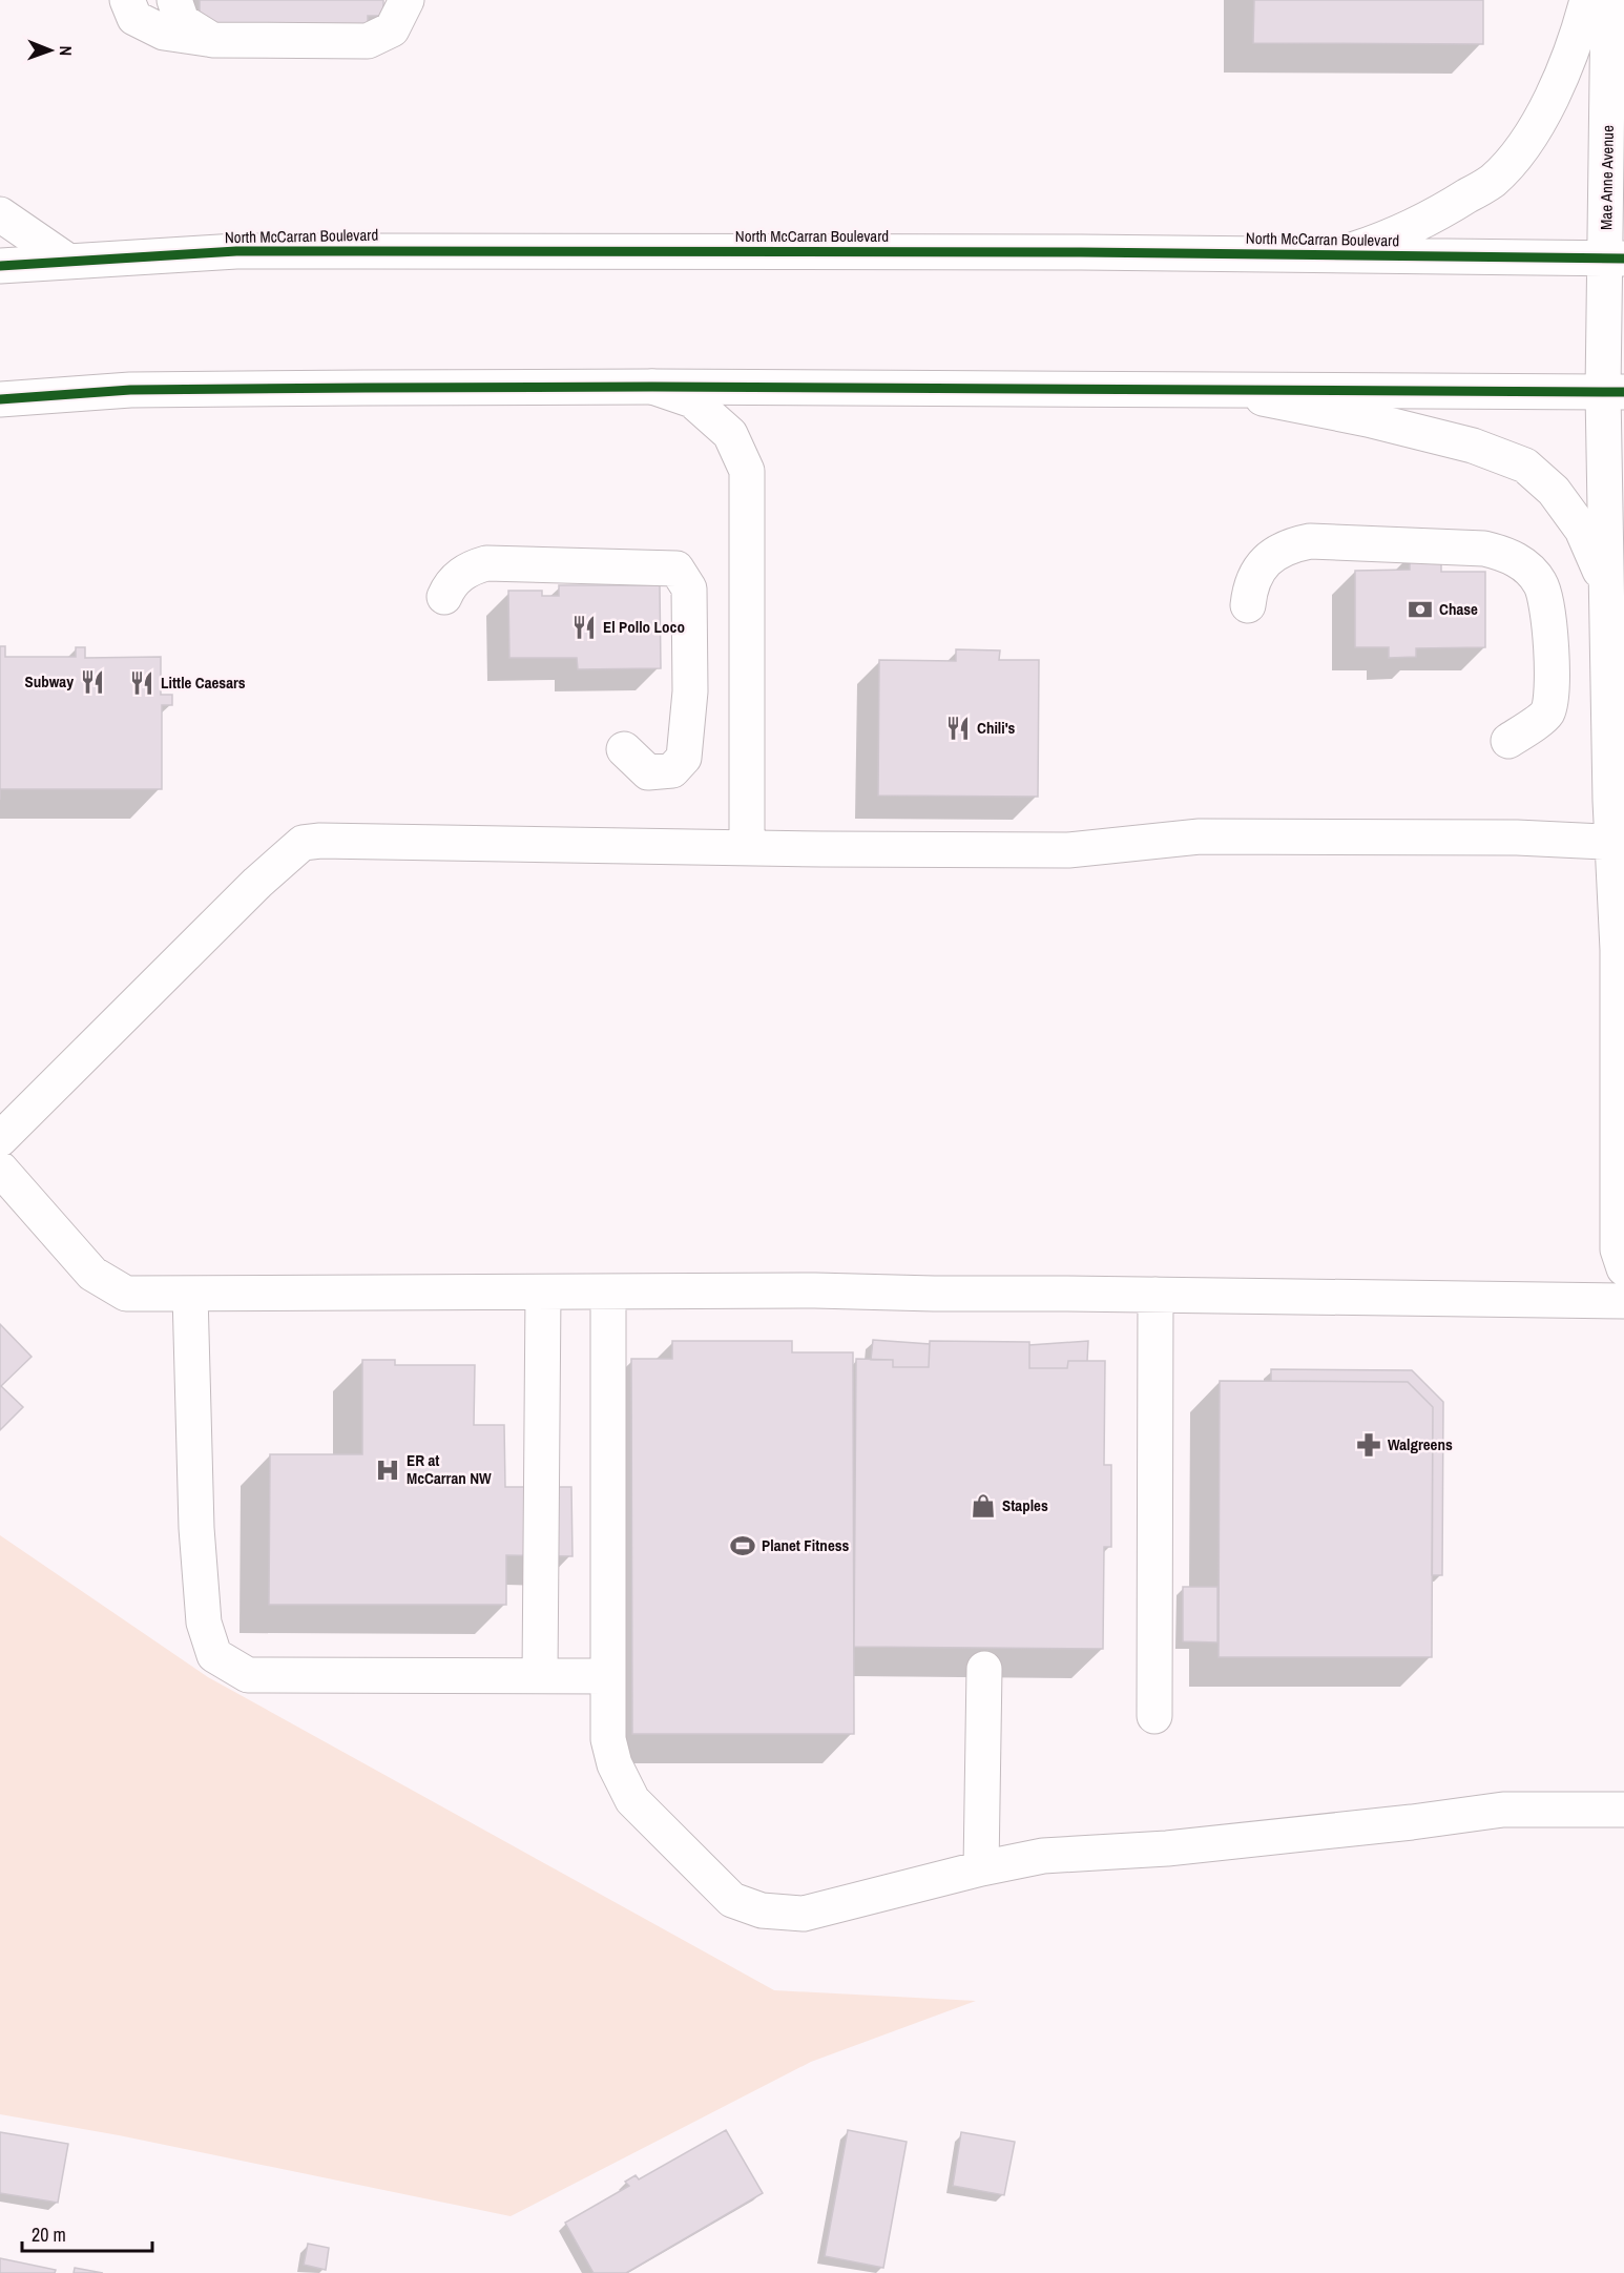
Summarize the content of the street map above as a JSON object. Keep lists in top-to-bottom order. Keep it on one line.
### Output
{"streets":{"main road":["Mae Anne Avenue","North McCarran Boulevard"]},"crossings":[["Mae Anne Avenue","North McCarran Boulevard"]],"places":{"bank":["Chase"],"restaurant":["El Pollo Loco","Subway","Little Caesars","Chili's"],"pharmacy":["Walgreens"],"hospital":["ER at McCarran NW"],"shop":["Staples"],"sports":["Planet Fitness"]},"scale_bar":"20 m","north":"right"}
